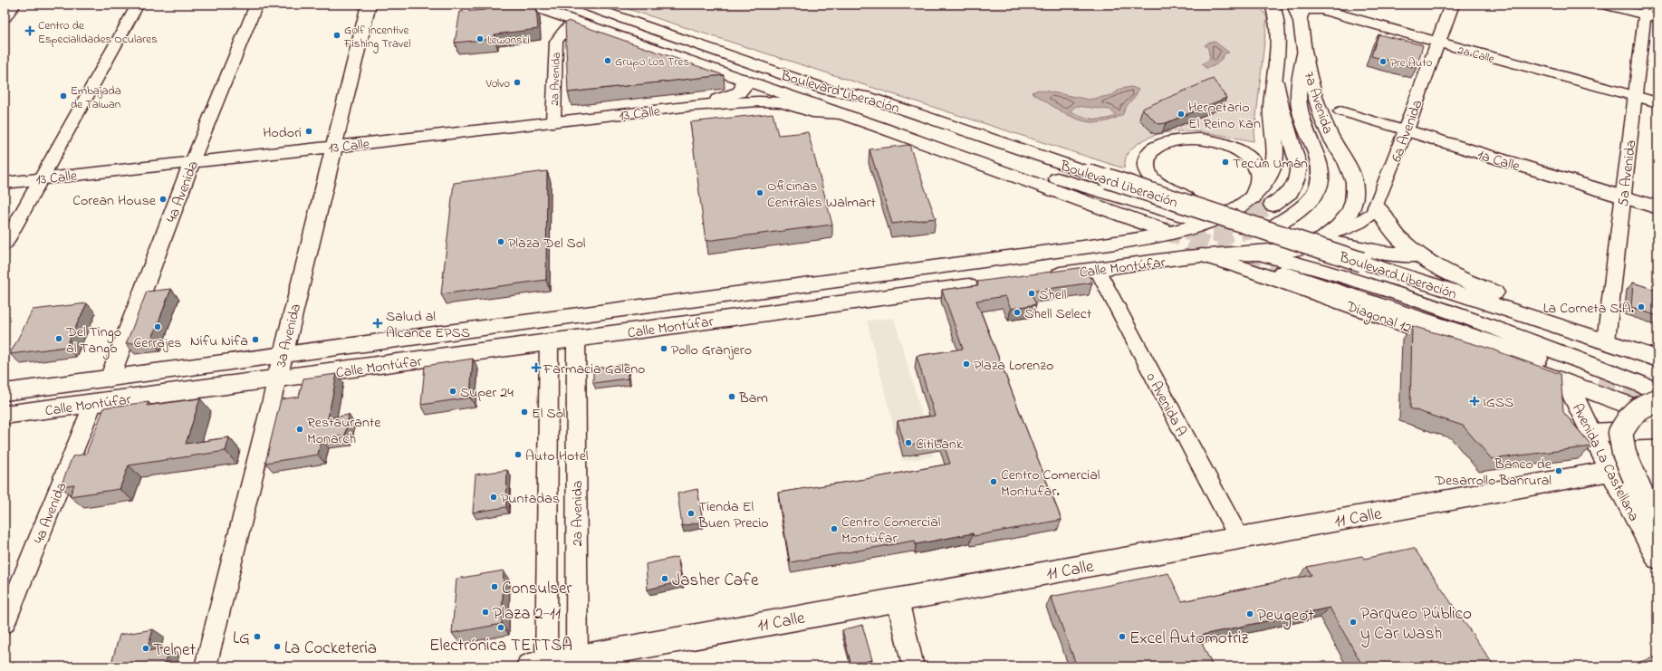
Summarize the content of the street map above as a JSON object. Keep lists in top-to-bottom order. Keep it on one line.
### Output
{"streets":{"main road":["2a Calle","Boulevard Liberación","7a Avenida","13 Calle","6a Avenida","1a Calle","4a Avenida","Calle Montúfar","Diagonal 12","3a Avenida","Avenida La Castellana","11 Calle"],"street":["2a Avenida","5a Avenida","0 Avenida A"]},"crossings":[["2a Calle","7a Avenida"],["2a Calle","6a Avenida"],["2a Calle","5a Avenida"],["2a Avenida","Boulevard Liberación"],["2a Avenida","13 Calle"],["2a Avenida","Calle Montúfar"],["2a Avenida","11 Calle"],["Boulevard Liberación","13 Calle"],["Boulevard Liberación","5a Avenida"],["7a Avenida","6a Avenida"],["7a Avenida","Calle Montúfar"],["13 Calle","4a Avenida"],["13 Calle","3a Avenida"],["6a Avenida","1a Calle"],["6a Avenida","Calle Montúfar"],["1a Calle","5a Avenida"],["4a Avenida","Calle Montúfar"],["Calle Montúfar","Diagonal 12"],["Calle Montúfar","3a Avenida"],["Calle Montúfar","0 Avenida A"],["Diagonal 12","Avenida La Castellana"],["0 Avenida A","11 Calle"],["Avenida La Castellana","11 Calle"]],"places":{"health":["Centro de Especialidades Oculares","Salud al Alcance EPSS","Farmacia Galeno","IGSS"],"other":["Golf Incentive Fishing Travel","Lewonski","Grupo Los Tres","Pre Auto","Volvo","Embajada de Taiwan","Herpetario El Reino Kan","Hodori","Tecún Umán","Oficinas Centrales Walmart","Corean House","Plaza Del Sol","Shell","La Corneta S.A.","Shell Select","Cerrajes","Del Tingo al Tango","Nifu Nifa","Pollo Granjero","Plaza Lorenzo","Super 24","Bam","El Sol","Restaurante Monarch","Citibank","Auto Hotel","Banco de Desarrollo Banrural","Centro Comercial Montufar.","Puntadas","Tienda El Buen Precio","Centro Comercial Montúfar","Jasher Cafe","Consulser","Plaza 2-11","Peugeot","Parqueo Público y Car Wash","Electrónica TETTSA","LG","Excel Automotriz","La Cocketeria","Telnet"]}}
